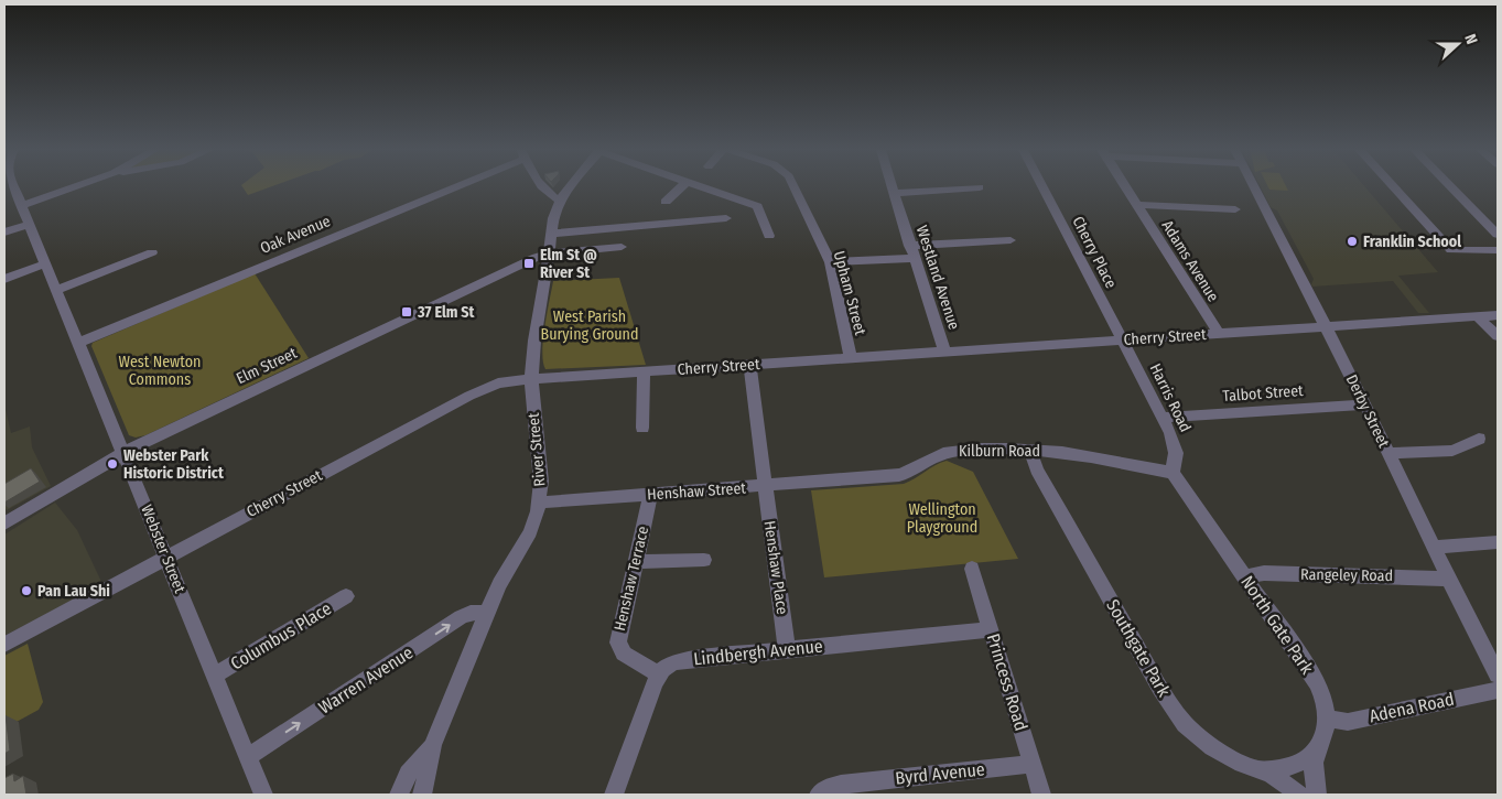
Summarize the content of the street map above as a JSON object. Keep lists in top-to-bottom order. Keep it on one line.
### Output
{"streets":{"street":["Oak Avenue","Cherry Place","Adams Avenue","Westland Avenue","Upham Street","Cherry Street","Elm Street","Talbot Street","Harris Road","Derby Street","River Street","Kilburn Road","Henshaw Street","Webster Street","Henshaw Place","Rangeley Road","Henshaw Terrace","North Gate Park","Columbus Place","Southgate Park","Lindbergh Avenue","Warren Avenue","Princess Road","Adena Road","Byrd Avenue"]},"crossings":[["Oak Avenue","Webster Street"],["Cherry Place","Cherry Street"],["Cherry Place","Harris Road"],["Adams Avenue","Cherry Street"],["Westland Avenue","Cherry Street"],["Upham Street","Cherry Street"],["Cherry Street","Harris Road"],["Cherry Street","Derby Street"],["Cherry Street","River Street"],["Cherry Street","Henshaw Street"],["Cherry Street","Webster Street"],["Elm Street","River Street"],["Elm Street","Webster Street"],["Talbot Street","Harris Road"],["Talbot Street","Derby Street"],["Harris Road","Kilburn Road"],["Harris Road","North Gate Park"],["Derby Street","Rangeley Road"],["River Street","Henshaw Street"],["River Street","Warren Avenue"],["Kilburn Road","Henshaw Street"],["Kilburn Road","Henshaw Place"],["Kilburn Road","North Gate Park"],["Kilburn Road","Southgate Park"],["Henshaw Street","Henshaw Place"],["Henshaw Street","Henshaw Terrace"],["Webster Street","Columbus Place"],["Webster Street","Warren Avenue"],["Henshaw Place","Lindbergh Avenue"],["Rangeley Road","North Gate Park"],["Henshaw Terrace","Lindbergh Avenue"],["North Gate Park","Adena Road"],["Lindbergh Avenue","Princess Road"],["Princess Road","Byrd Avenue"]],"one_way":["Warren Avenue"],"parks":["West Parish Burying Ground","West Newton Commons","Wellington Playground"],"places":{"other":["Franklin School","Webster Park Historic District","Pan Lau Shi"],"transit":["Elm St @ River St","37 Elm St"]},"north":"right"}
